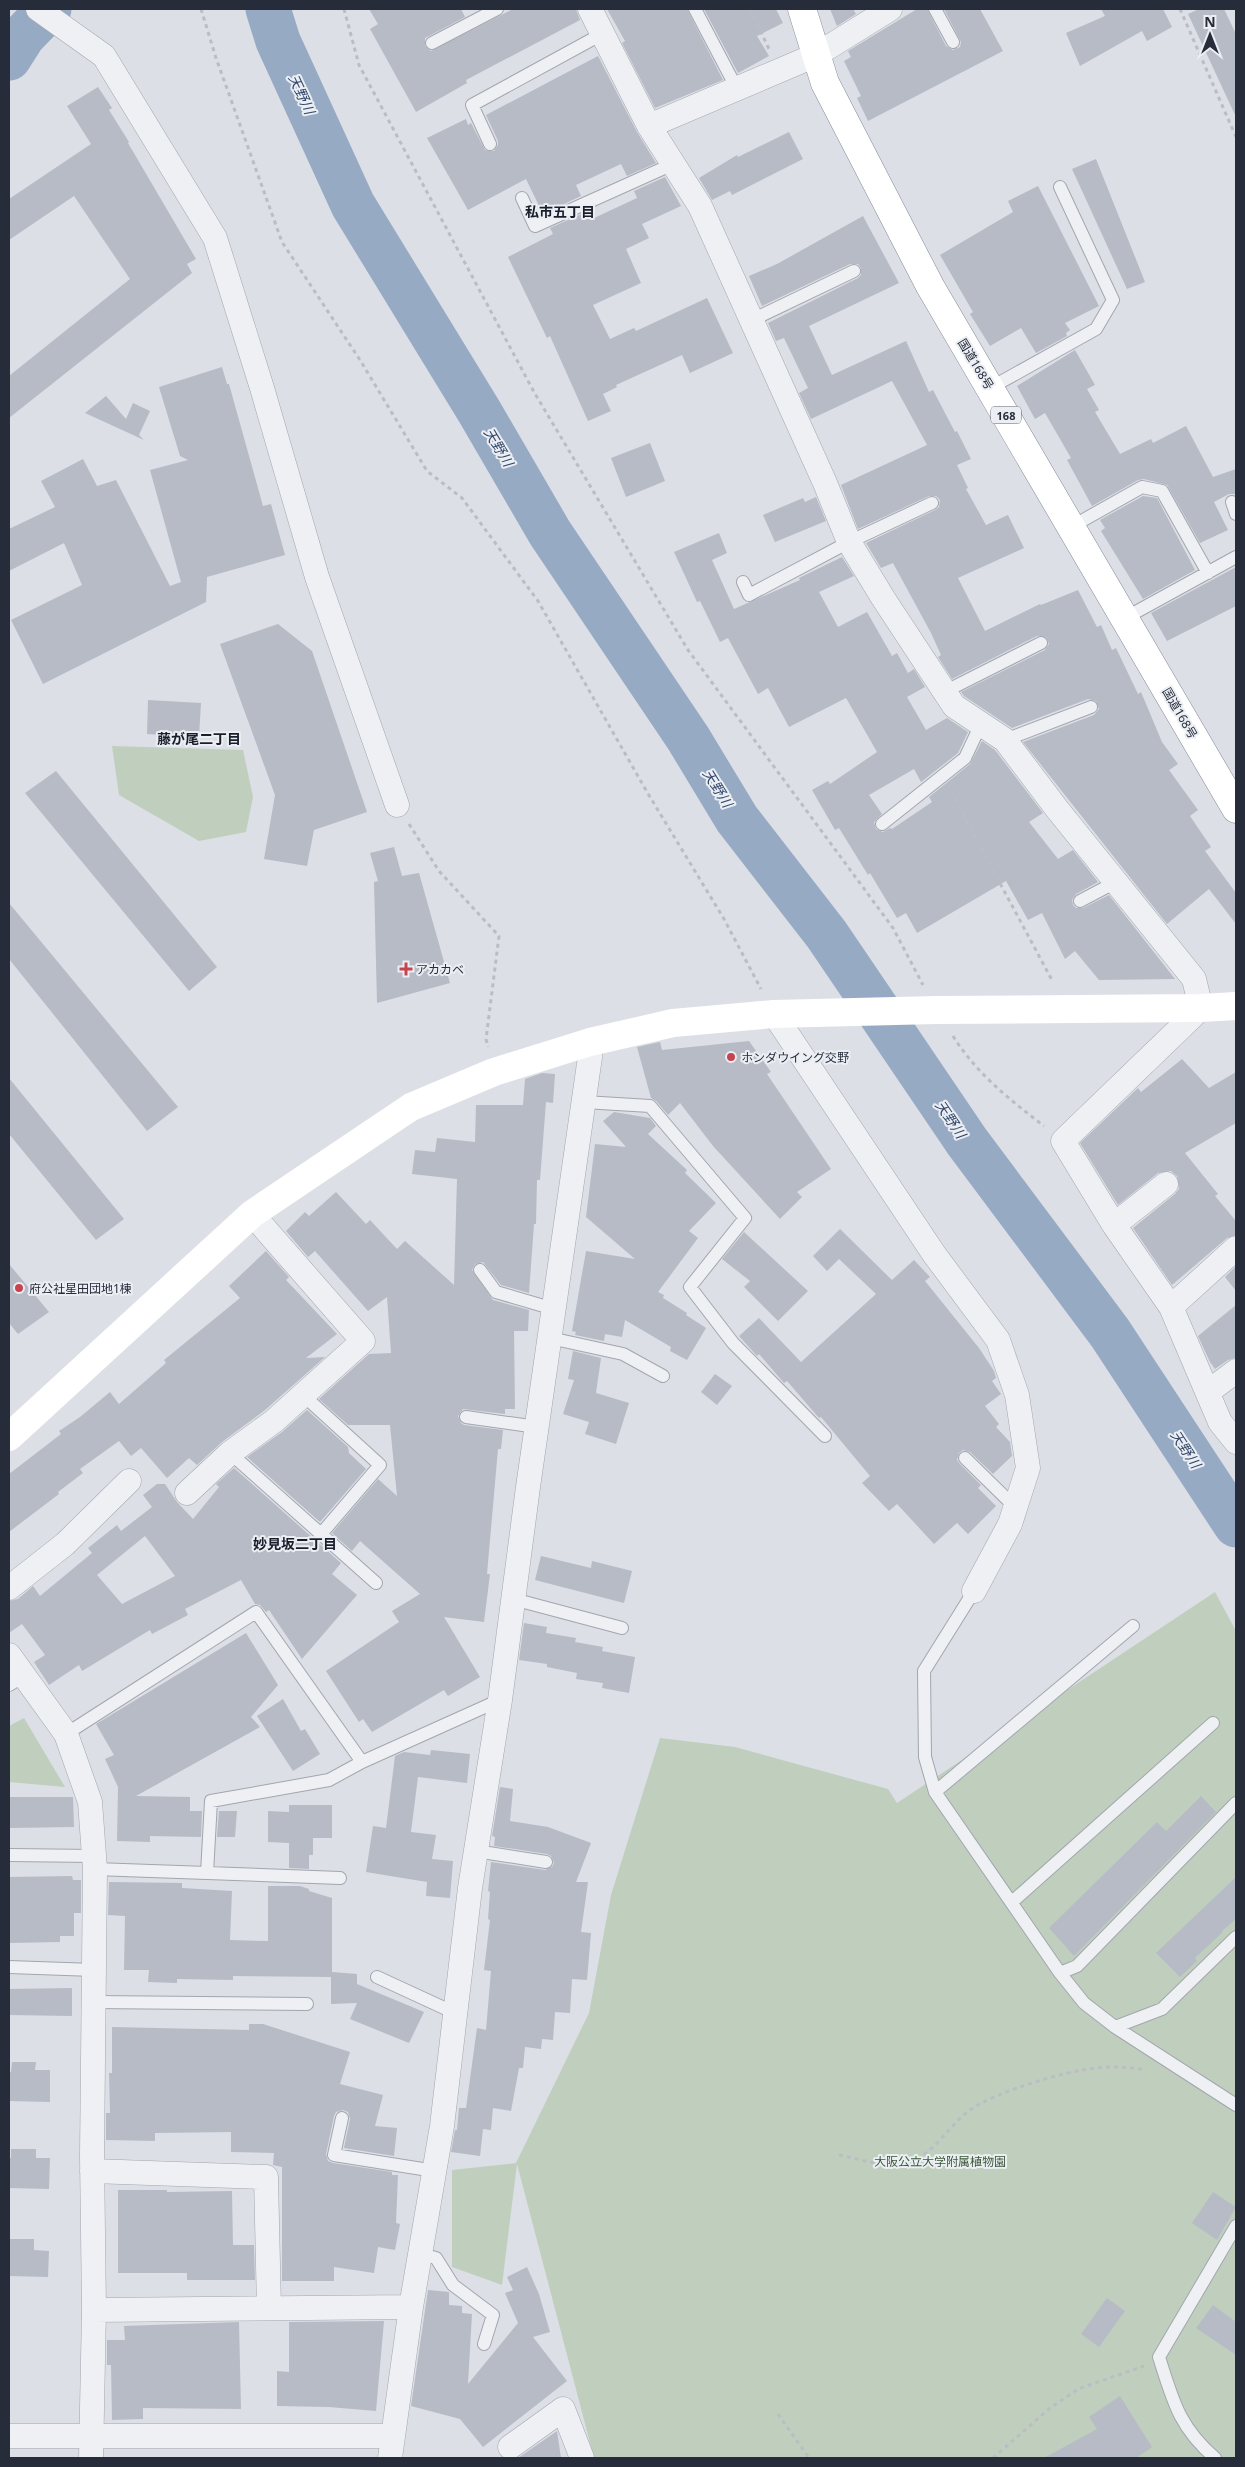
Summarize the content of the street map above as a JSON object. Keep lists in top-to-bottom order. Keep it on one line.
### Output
{"streets":{"main road":["国道168号","168"]},"districts":["私市五丁目","藤が尾二丁目","妙見坂二丁目"],"water":["天野川"],"parks":["大阪公立大学附属植物園"],"places":{"health":["アカカベ"],"other":["ホンダウイング交野","府公社星田団地1棟"]},"north":"top"}
